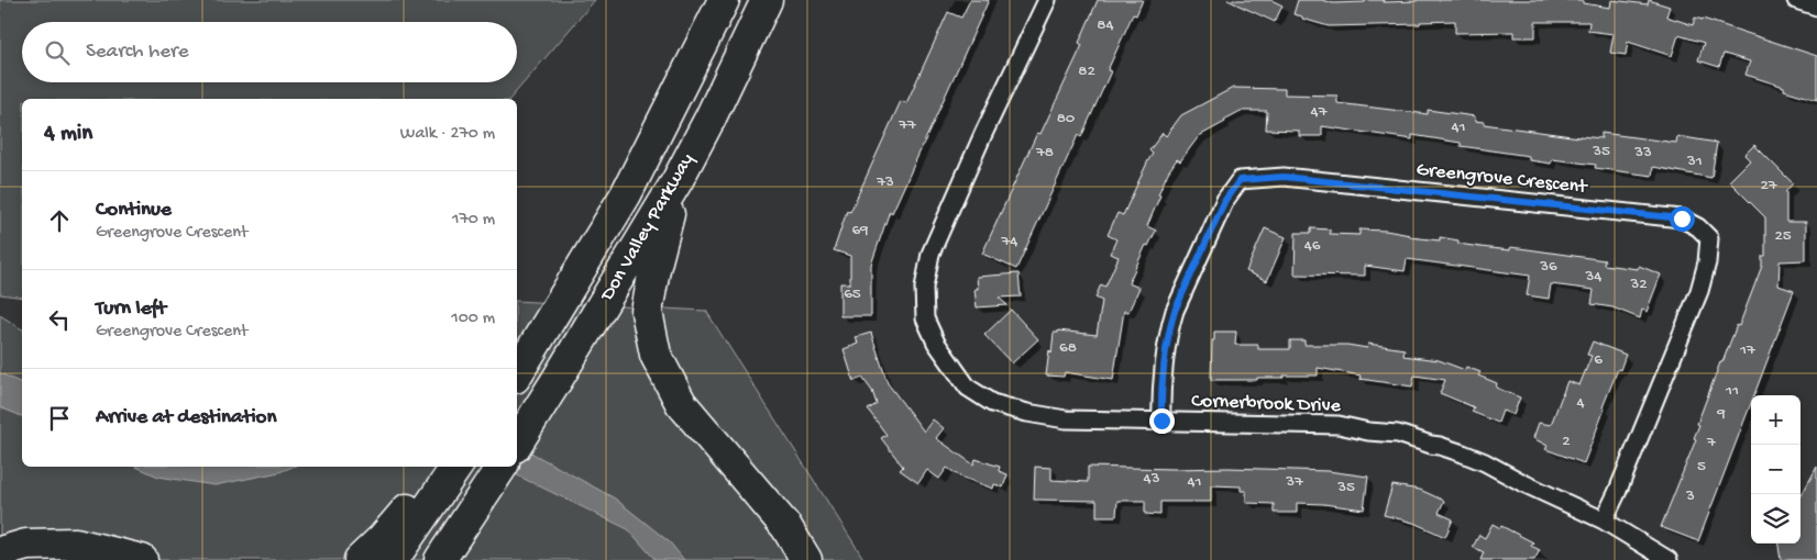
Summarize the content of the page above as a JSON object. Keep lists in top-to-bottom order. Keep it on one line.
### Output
{"streets":{"highway":["Don Valley Parkway"],"street":["Greengrove Crescent","Cornerbrook Drive"]},"crossings":[["Greengrove Crescent","Cornerbrook Drive"]],"house_numbers":["84","82","47","80","77","41","35","78","33","31","73","27","69","25","74","46","36","34","32","65","68","17","6","11","4","9","2","7","5","43","41","37","35","3"],"page":{"search":"Search here","heading":["4 min","Walk · 270 m"],"list":[["Continue","Greengrove Crescent","170 m"],["Turn left","Greengrove Crescent","100 m"],"Arrive at destination"],"map_buttons":["+","−"]}}
